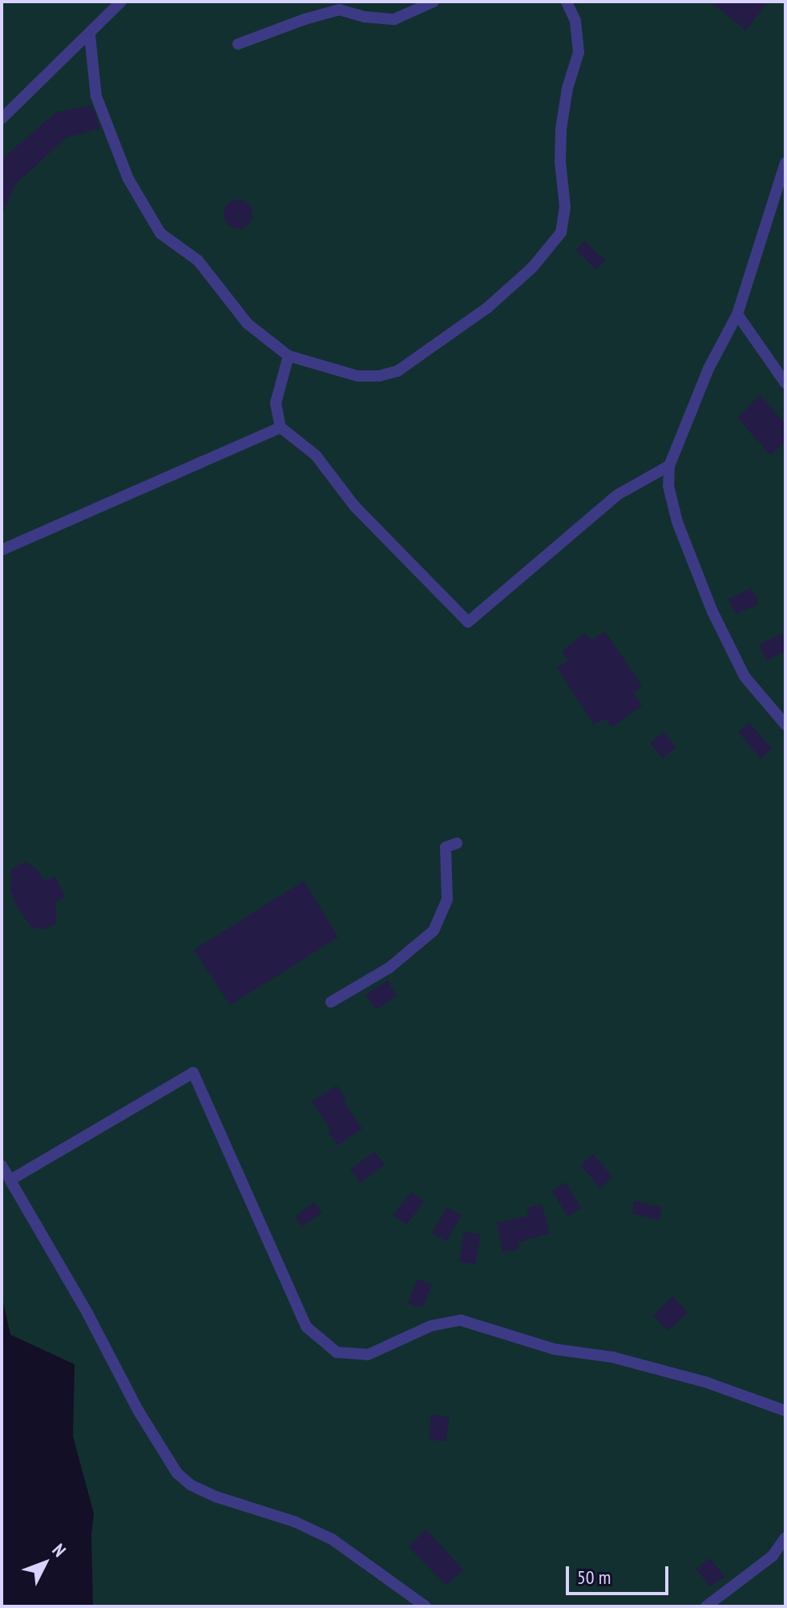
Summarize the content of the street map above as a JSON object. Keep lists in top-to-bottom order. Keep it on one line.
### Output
{"scale_bar":"50 m","north":"top right"}
